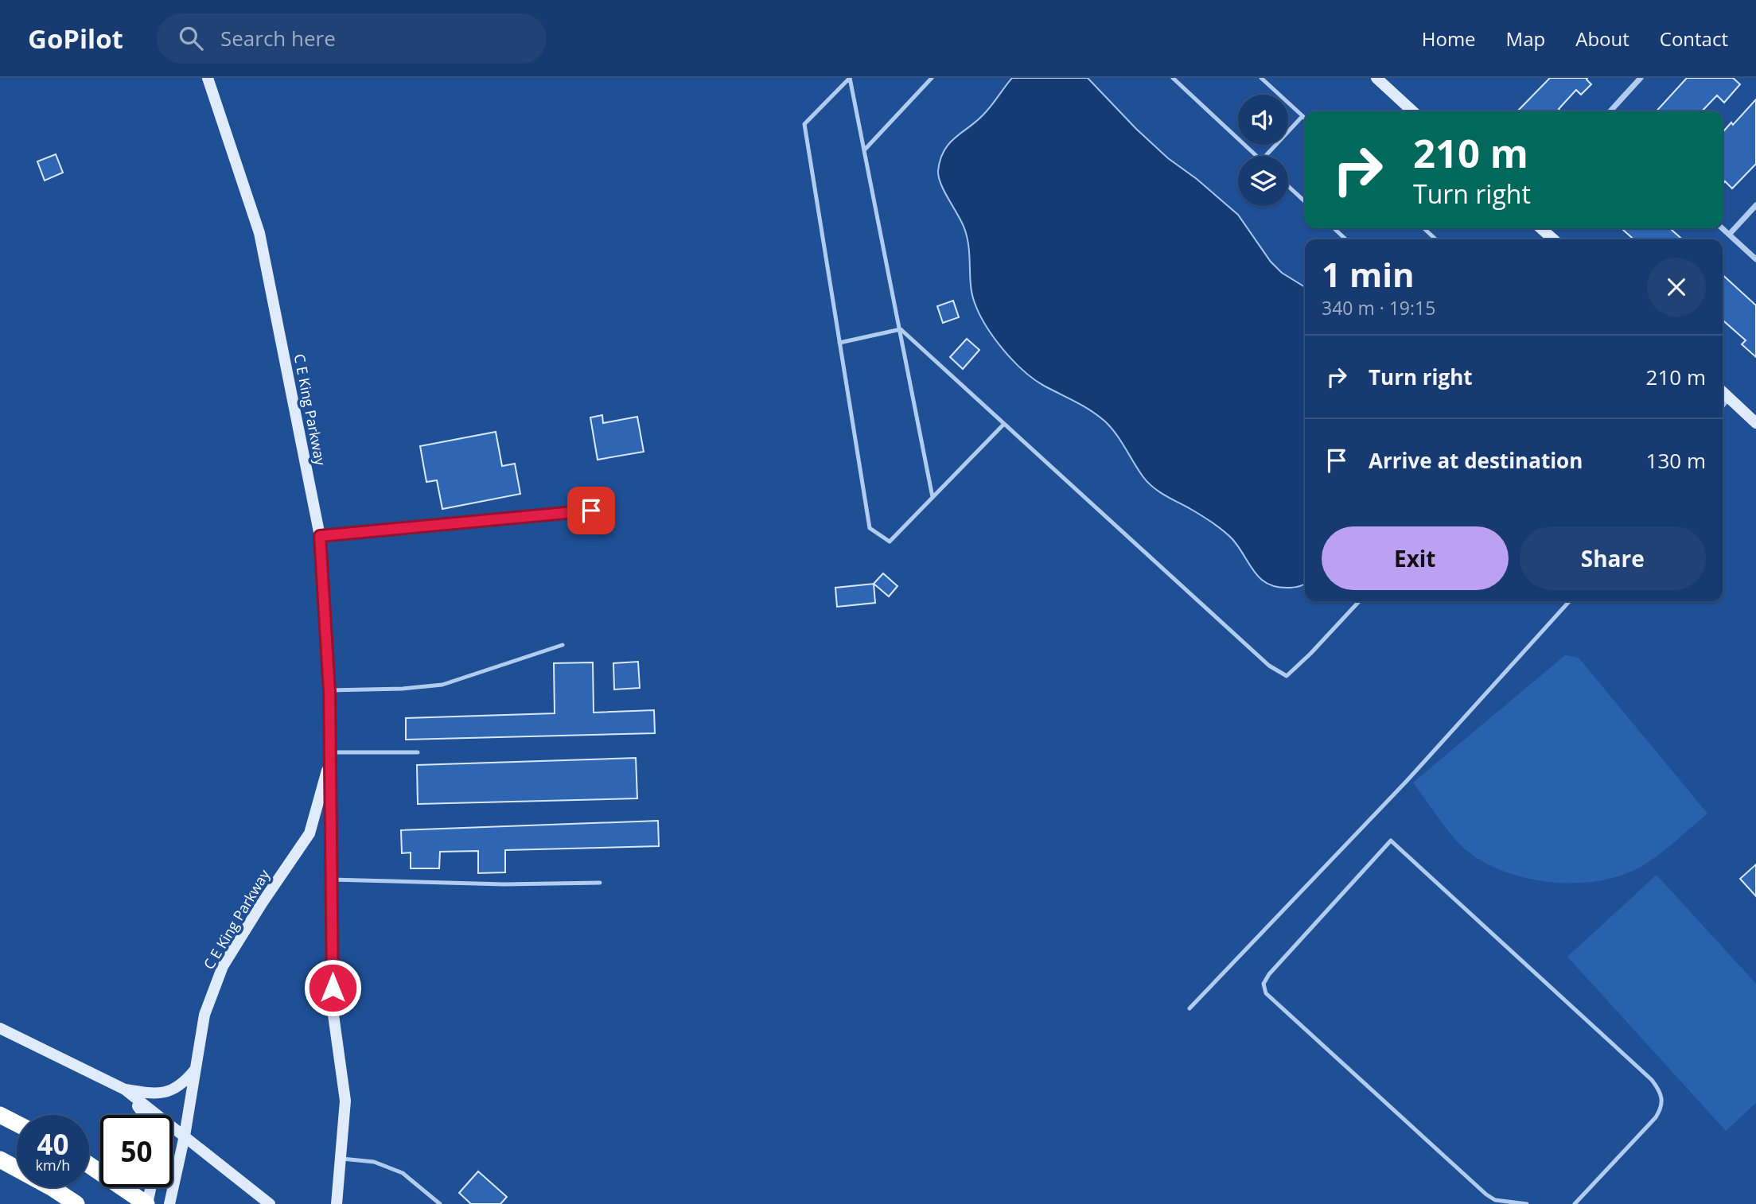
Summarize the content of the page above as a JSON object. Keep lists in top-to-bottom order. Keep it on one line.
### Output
{"streets":{"main road":["C E King Parkway"]},"page":{"header":"GoPilot","search":"Search here","nav":["Home","Map","About","Contact"],"turn":["210 m","Turn right"],"heading":["1 min","340 m · 19:15"],"list":[{"name":"Turn right","value":"210 m"},{"name":"Arrive at destination","value":"130 m"}],"buttons":["Exit","Share"],"speed":"40 km/h","limit":"50"}}
